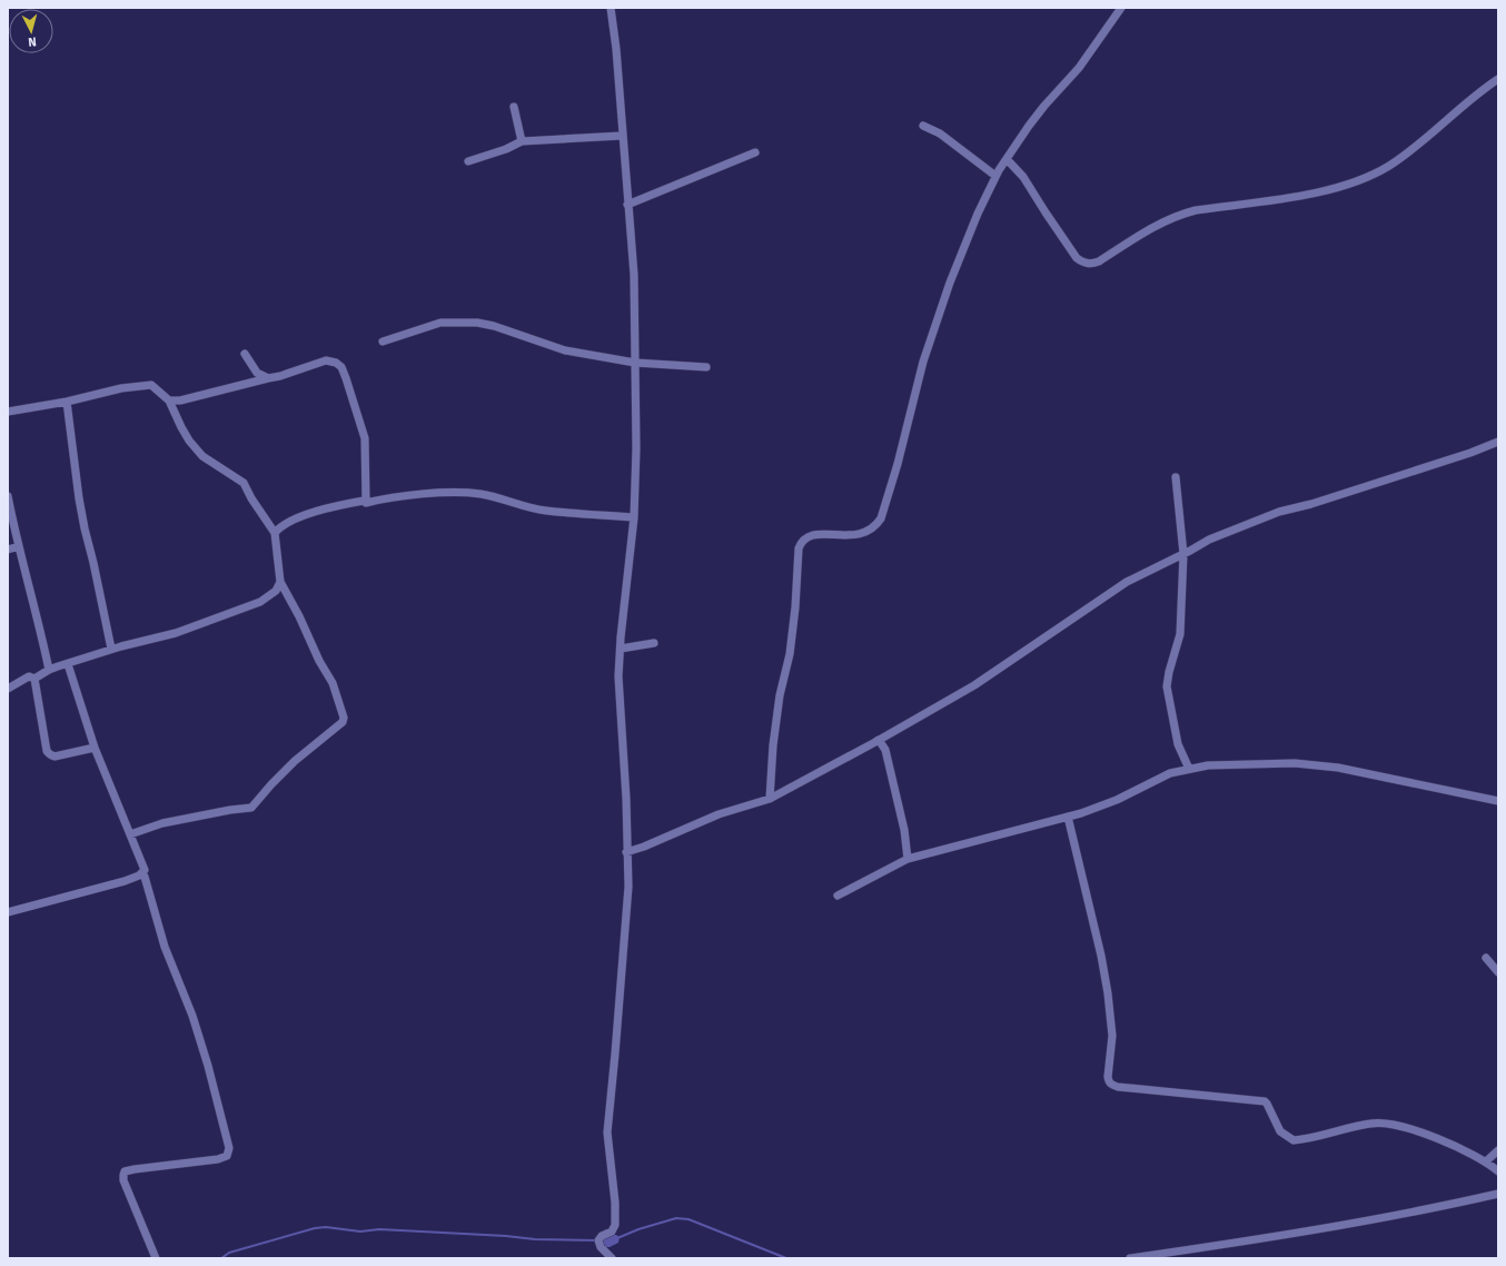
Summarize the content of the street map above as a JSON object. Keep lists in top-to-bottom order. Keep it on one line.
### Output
{"north":"bottom"}
